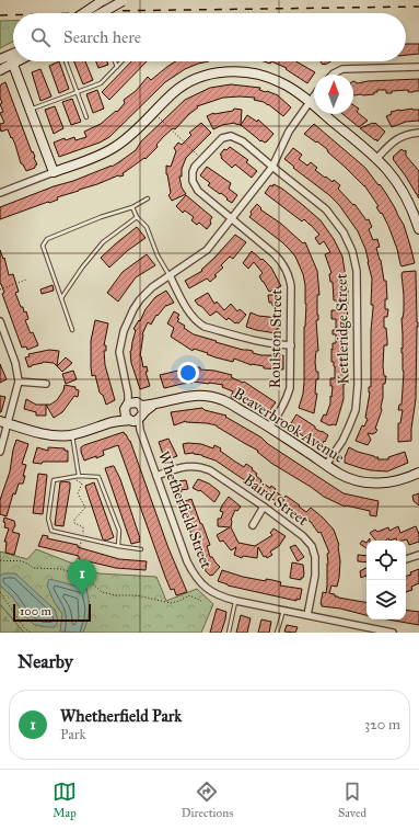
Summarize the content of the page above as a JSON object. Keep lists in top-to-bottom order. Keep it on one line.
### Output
{"streets":{"street":["Kettleridge Street","Roulston Street","Beaverbrook Avenue","Baird Street","Whetherfield Street"]},"crossings":[["Kettleridge Street","Roulston Street"],["Kettleridge Street","Beaverbrook Avenue"],["Kettleridge Street","Whetherfield Street"],["Roulston Street","Beaverbrook Avenue"],["Roulston Street","Whetherfield Street"],["Beaverbrook Avenue","Whetherfield Street"],["Baird Street","Whetherfield Street"]],"scale_bar":"100 m","north":"top","page":{"search":"Search here","pins":"1","scale":"100 m","heading":"Nearby","list":[{"mark":"1","name":"Whetherfield Park","note":"Park","value":"320 m"}],"nav":["Map","Directions","Saved"]}}
